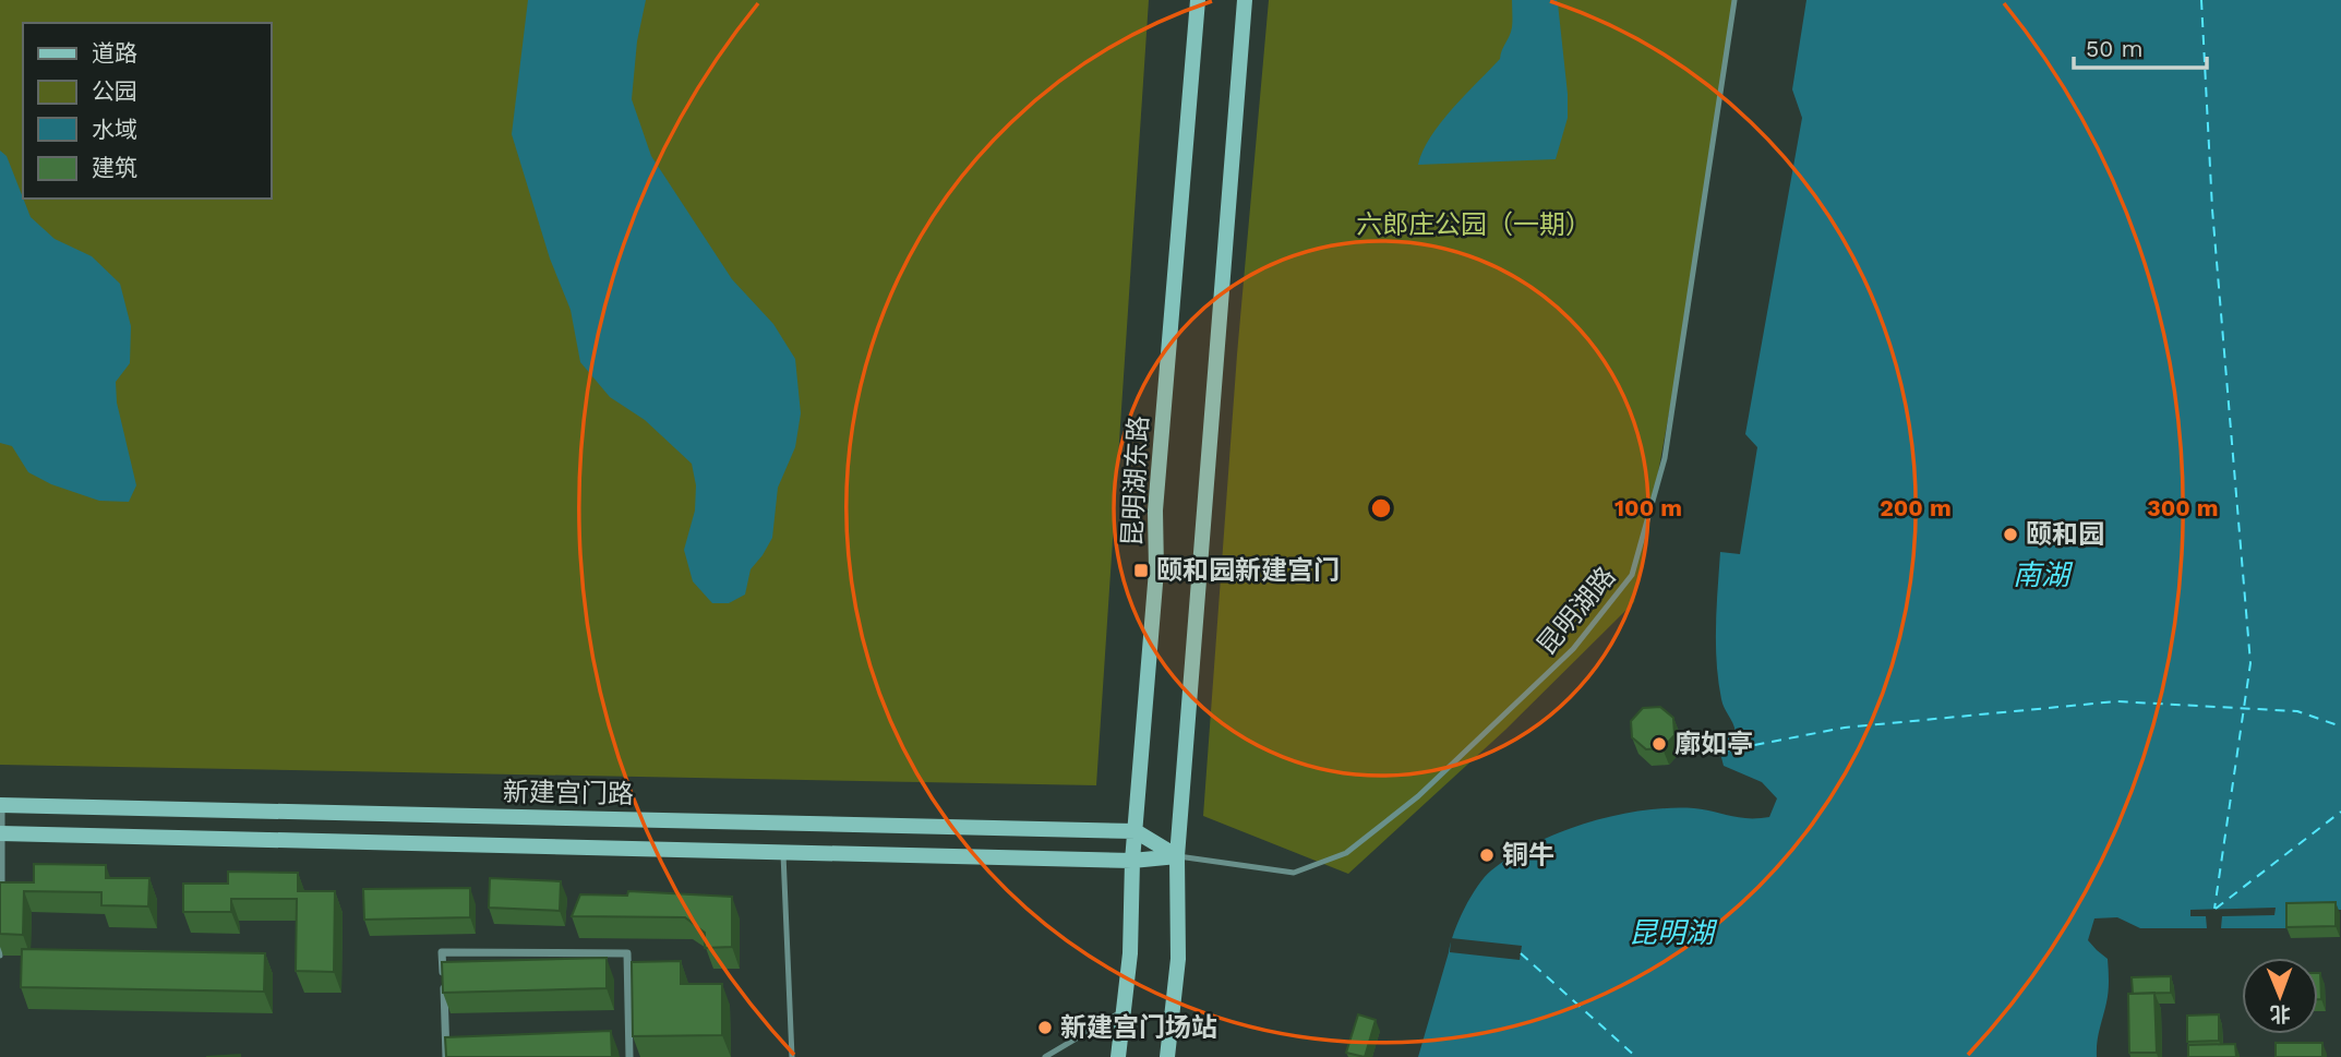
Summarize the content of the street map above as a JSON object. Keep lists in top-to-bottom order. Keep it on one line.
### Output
{"streets":{"street":["昆明湖东路","新建宫门路"],"lane":["昆明湖路"]},"crossings":[["昆明湖东路","新建宫门路"],["昆明湖路","新建宫门路"]],"water":["南湖","昆明湖"],"parks":["六郎庄公园（一期）"],"places":{"other":["颐和园","廓如亭","铜牛","新建宫门场站"],"transit":["颐和园新建宫门"]},"legend":["道路","公园","水域","建筑"],"scale_bar":"50 m","north":"bottom","rings":["100 m","200 m","300 m"]}
